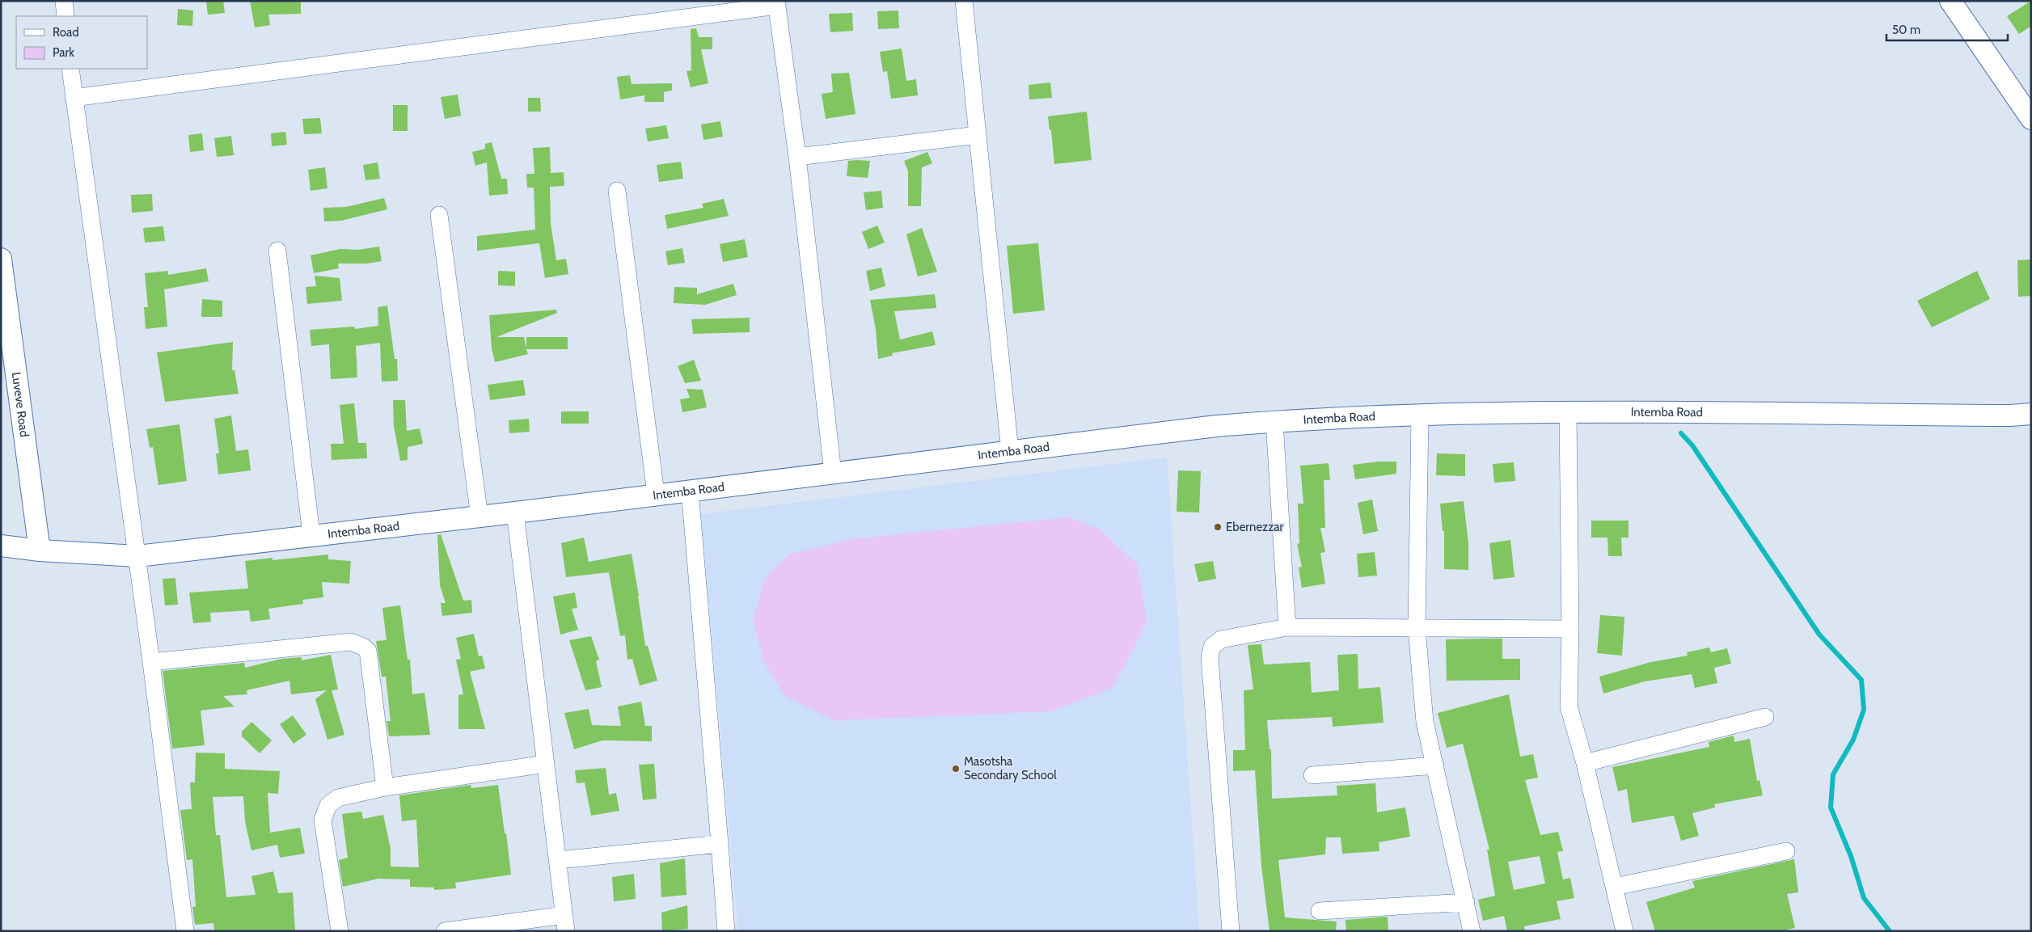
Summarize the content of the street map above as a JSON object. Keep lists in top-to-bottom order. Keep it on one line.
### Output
{"streets":{"street":["Luveve Road","Intemba Road"]},"crossings":[["Luveve Road","Intemba Road"]],"places":["Ebernezzar","Masotsha Secondary School"],"legend":["Road","Park"],"scale_bar":"50 m"}
